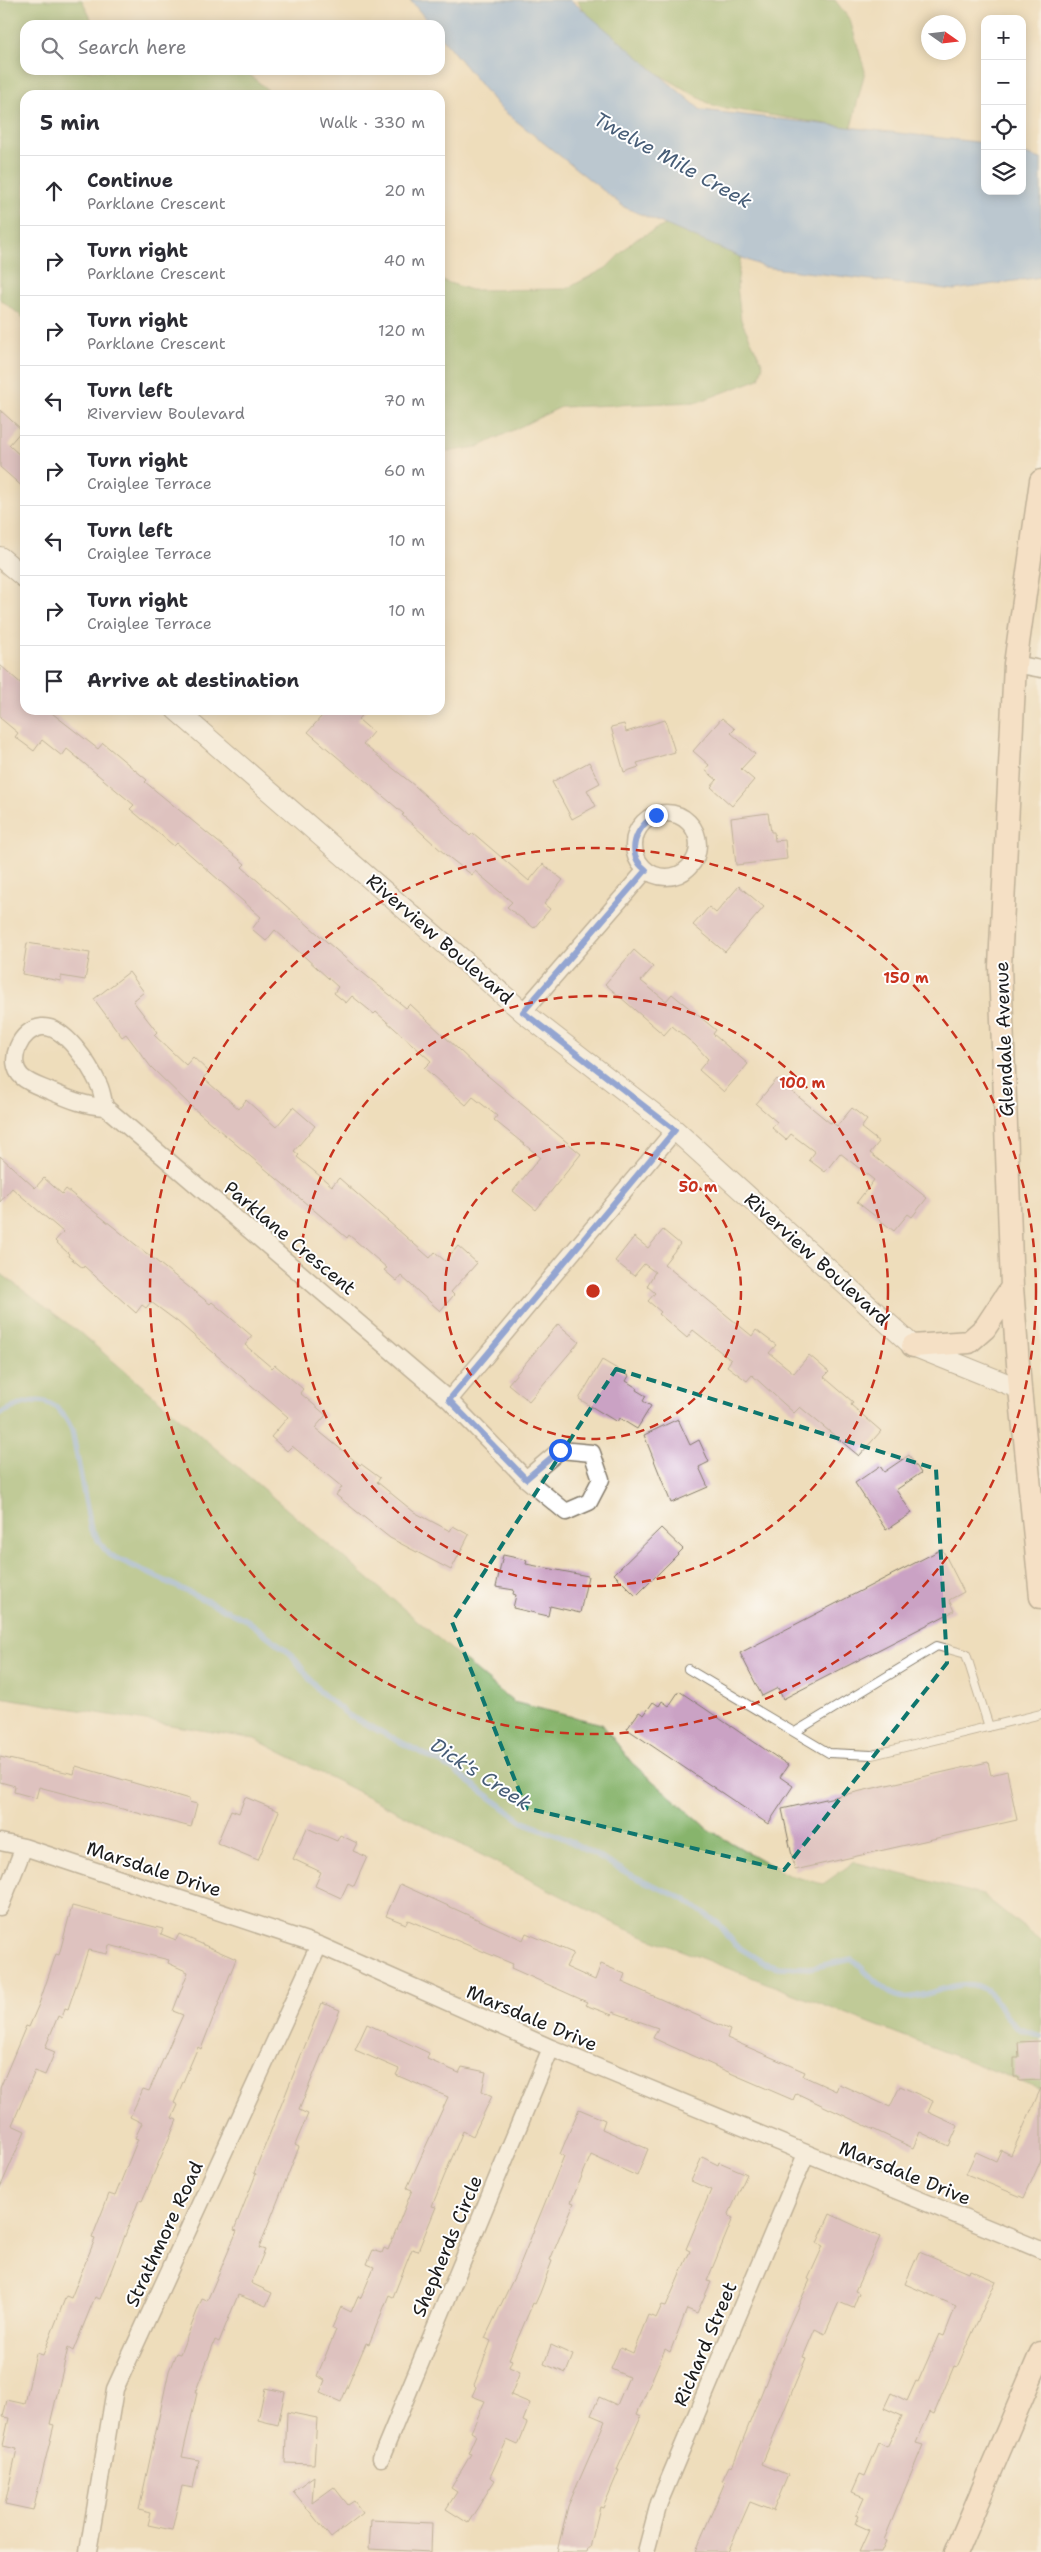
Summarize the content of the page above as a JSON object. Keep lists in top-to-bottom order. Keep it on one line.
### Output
{"streets":{"main road":["Glendale Avenue"],"street":["Riverview Boulevard","Parklane Crescent","Marsdale Drive","Strathmore Road","Shepherds Circle","Richard Street"]},"crossings":[["Riverview Boulevard","Glendale Avenue"],["Marsdale Drive","Strathmore Road"],["Marsdale Drive","Shepherds Circle"],["Marsdale Drive","Richard Street"]],"water":["Twelve Mile Creek","Dick's Creek"],"north":"right","page":{"map_buttons":["+","−"],"search":"Search here","heading":["5 min","Walk · 330 m"],"list":[["Continue","Parklane Crescent","20 m"],["Turn right","Parklane Crescent","40 m"],["Turn right","Parklane Crescent","120 m"],["Turn left","Riverview Boulevard","70 m"],["Turn right","Craiglee Terrace","60 m"],["Turn left","Craiglee Terrace","10 m"],["Turn right","Craiglee Terrace","10 m"],"Arrive at destination"]},"rings":["150 m","100 m","50 m"]}
